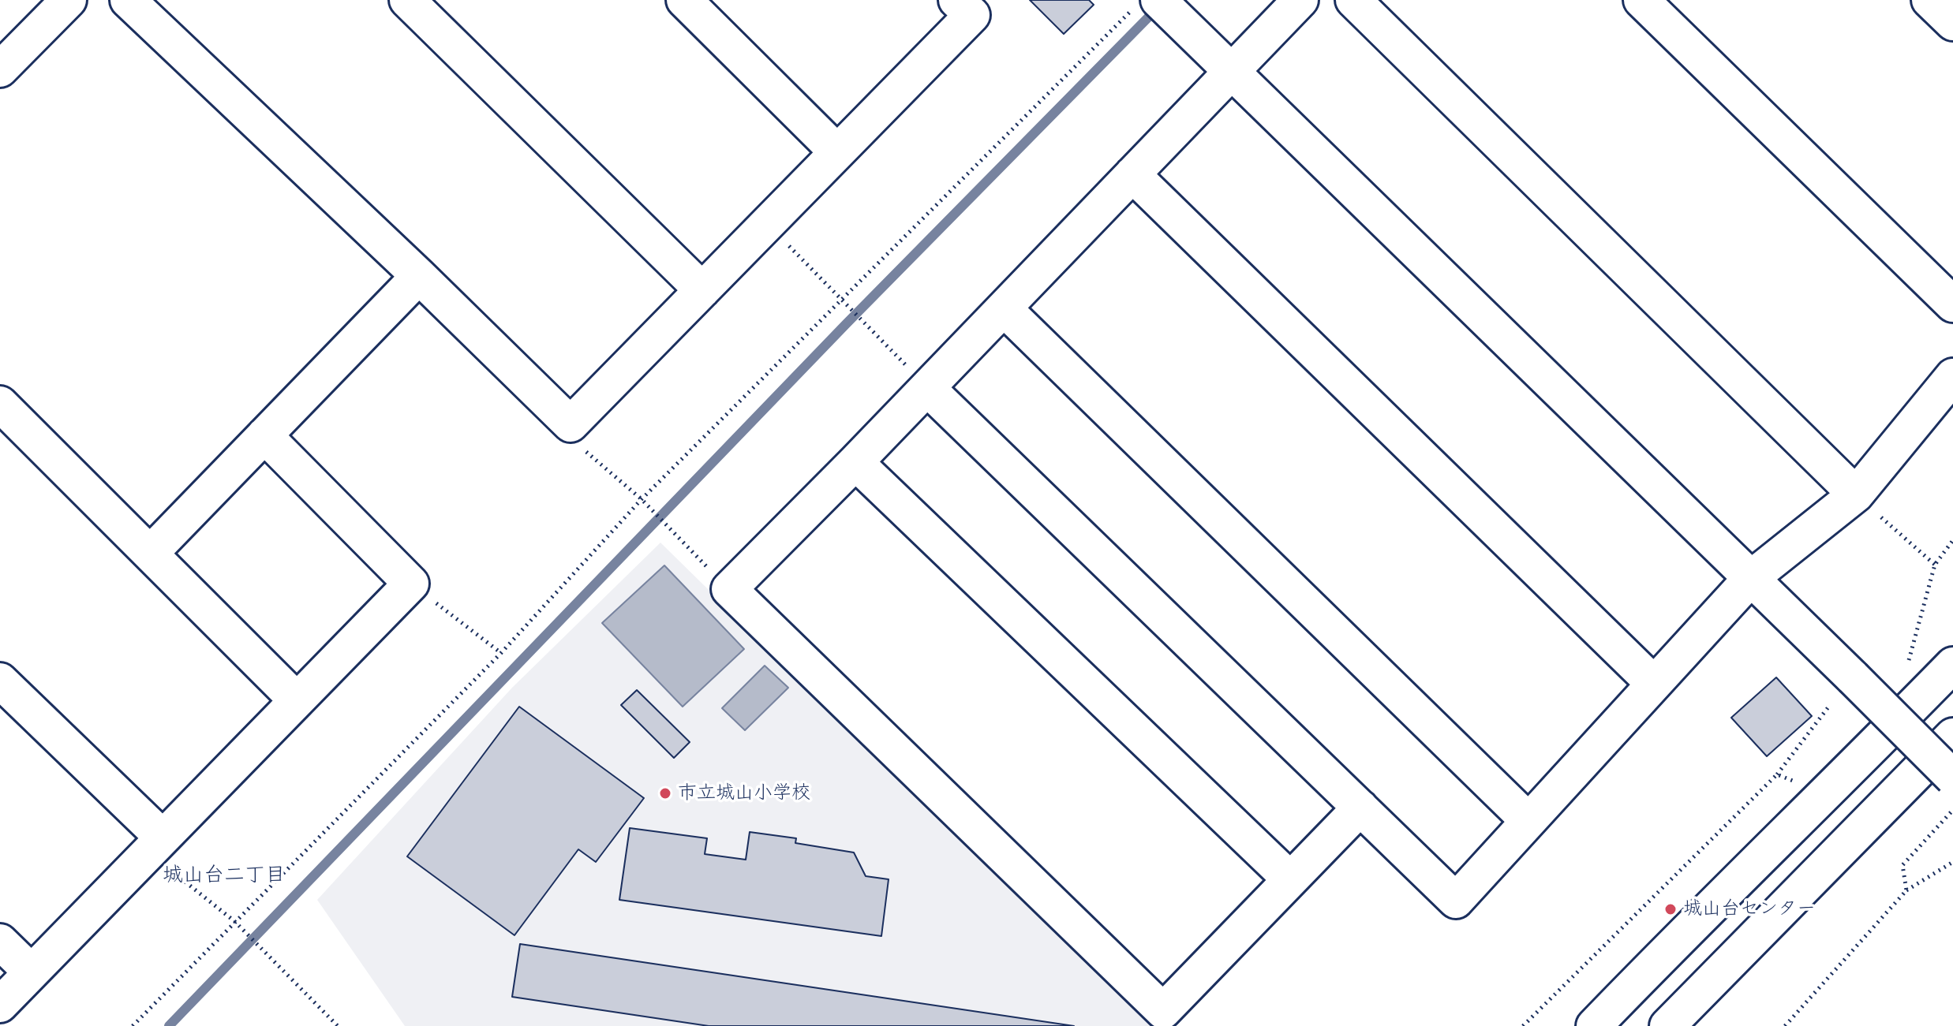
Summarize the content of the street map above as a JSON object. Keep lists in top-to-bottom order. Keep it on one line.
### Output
{"districts":["城山台二丁目"],"places":["市立城山小学校","城山台センター"]}
